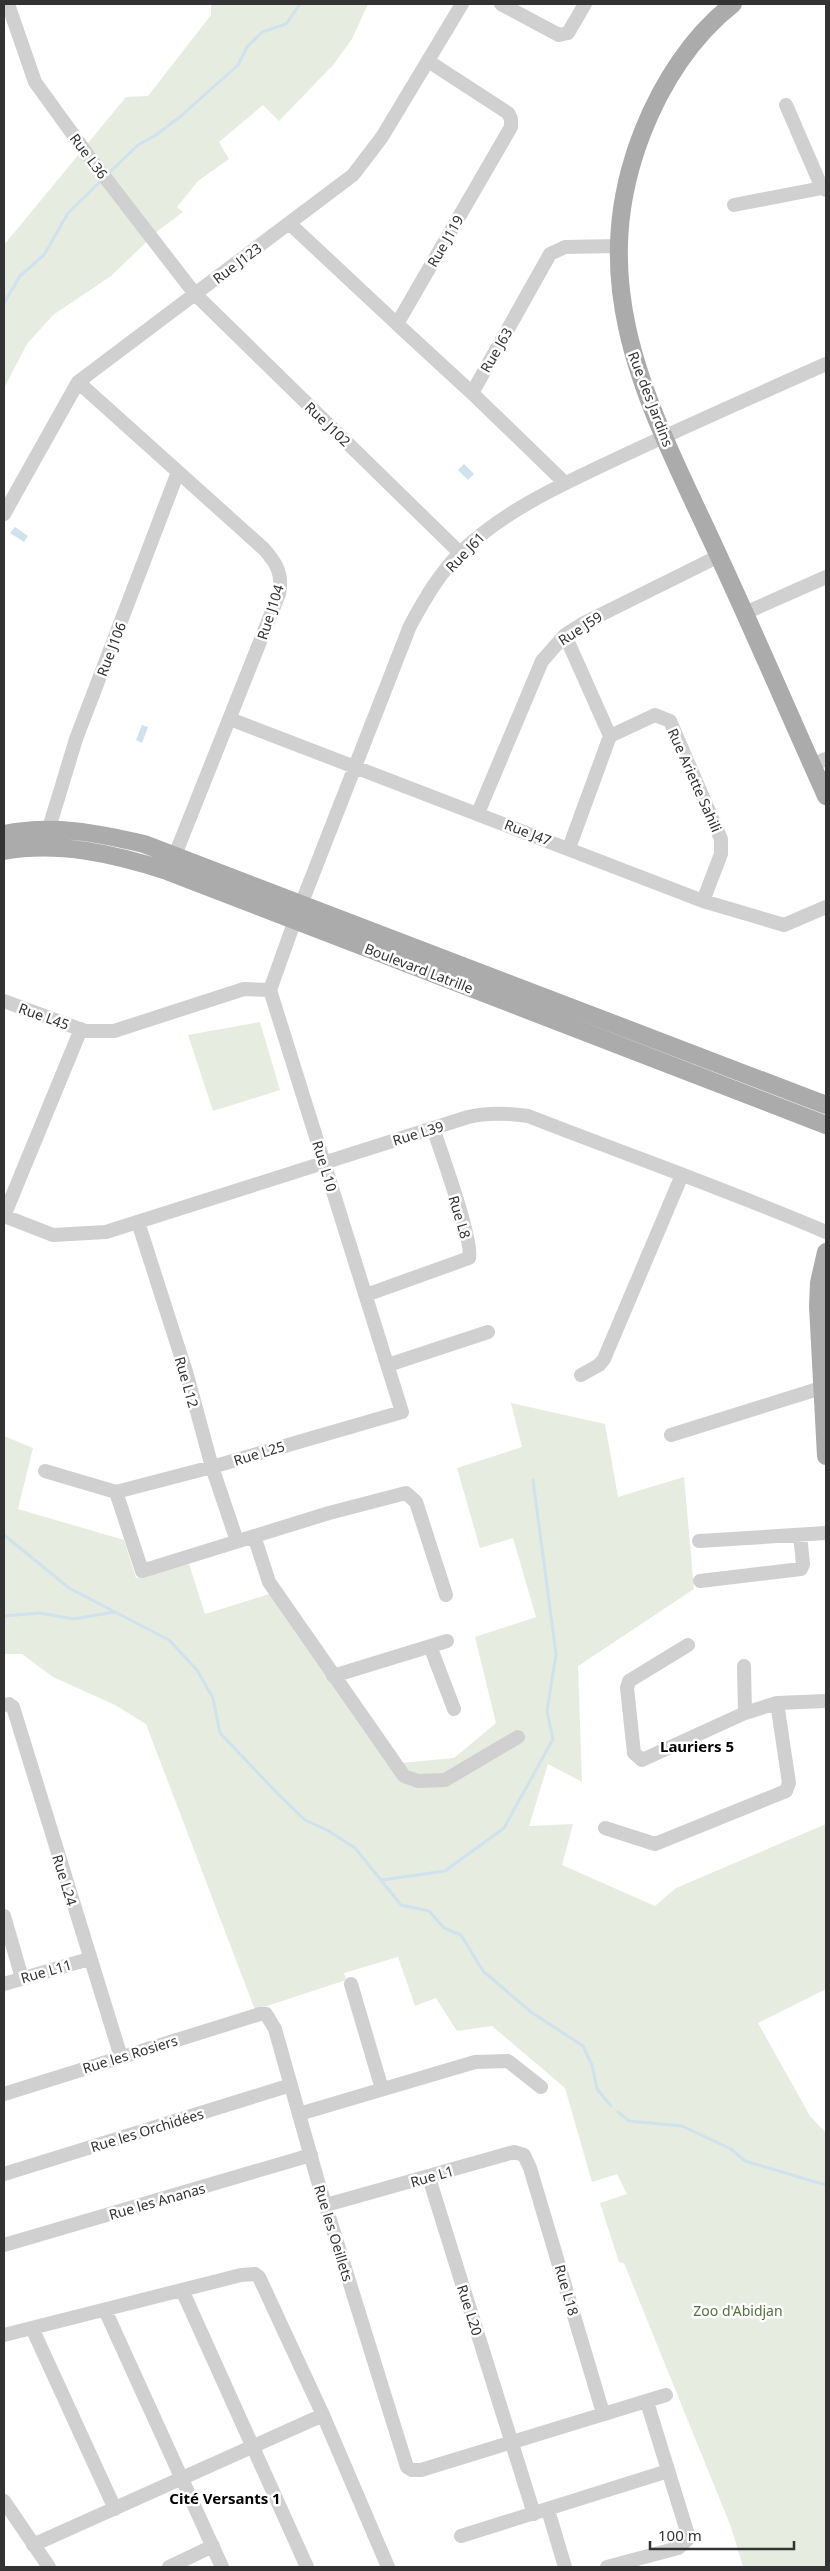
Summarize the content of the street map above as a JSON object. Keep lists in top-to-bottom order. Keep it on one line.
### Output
{"streets":{"main road":["Rue des Jardins","Boulevard Latrille"],"street":["Rue L36","Rue J119","Rue J123","Rue J63","Rue J102","Rue J61","Rue J104","Rue J59","Rue J106","Rue Ariette Sahili","Rue J47","Rue L45","Rue L39","Rue L10","Rue L8","Rue L12","Rue L25","Rue L24","Rue L11","Rue les Rosiers","Rue les Orchidées","Rue L1","Rue les Ananas","Rue les Oeillets","Rue L18","Rue L20"]},"crossings":[["Rue L36","Rue J123"],["Rue L36","Rue J102"],["Rue J119","Rue J123"],["Rue J123","Rue J102"],["Rue J123","Rue J104"],["Rue J63","Rue des Jardins"],["Rue des Jardins","Rue J61"],["Rue des Jardins","Rue J59"],["Rue J102","Rue J61"],["Rue J61","Rue J47"],["Rue J61","Boulevard Latrille"],["Rue J104","Rue J106"],["Rue J104","Rue J47"],["Rue J104","Boulevard Latrille"],["Rue J59","Rue J47"],["Rue J106","Boulevard Latrille"],["Rue Ariette Sahili","Rue J47"],["Rue L45","Rue L10"],["Rue L39","Rue L10"],["Rue L39","Rue L8"],["Rue L39","Rue L12"],["Rue L10","Rue L8"],["Rue L10","Rue L25"],["Rue L12","Rue L25"],["Rue L24","Rue L11"],["Rue L24","Rue les Rosiers"],["Rue les Rosiers","Rue les Oeillets"],["Rue les Orchidées","Rue les Oeillets"],["Rue L1","Rue les Oeillets"],["Rue L1","Rue L18"],["Rue L1","Rue L20"],["Rue les Ananas","Rue les Oeillets"],["Rue les Oeillets","Rue L20"]],"districts":["Lauriers 5","Cité Versants 1"],"parks":["Zoo d'Abidjan"],"scale_bar":"100 m"}
